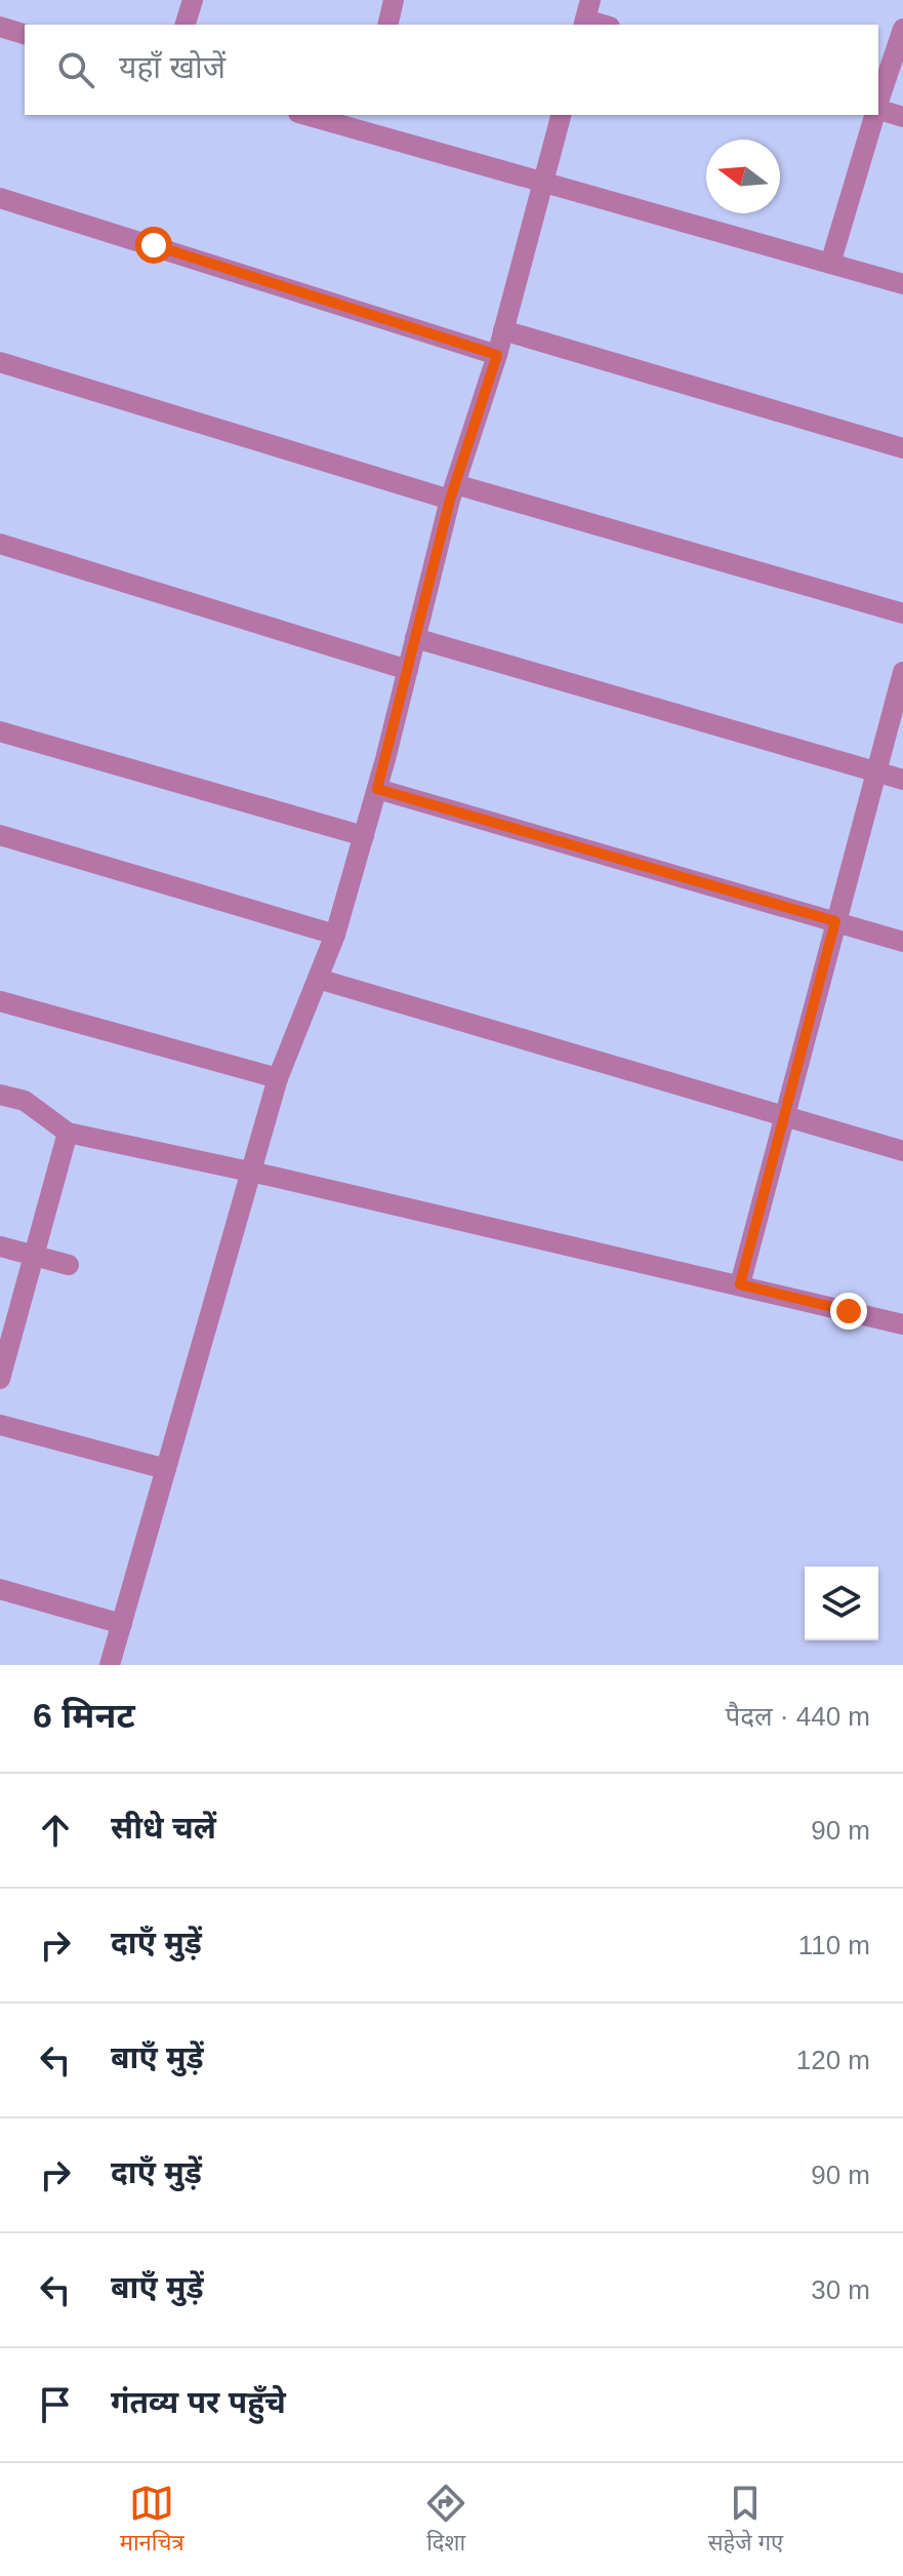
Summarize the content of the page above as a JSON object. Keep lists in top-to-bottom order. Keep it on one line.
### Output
{"north":"left","page":{"search":"यहाँ खोजें","heading":["6 मिनट","पैदल · 440 m"],"list":[["सीधे चलें","90 m"],["दाएँ मुड़ें","110 m"],["बाएँ मुड़ें","120 m"],["दाएँ मुड़ें","90 m"],["बाएँ मुड़ें","30 m"],"गंतव्य पर पहुँचे"],"nav":["मानचित्र","दिशा","सहेजे गए"]}}
